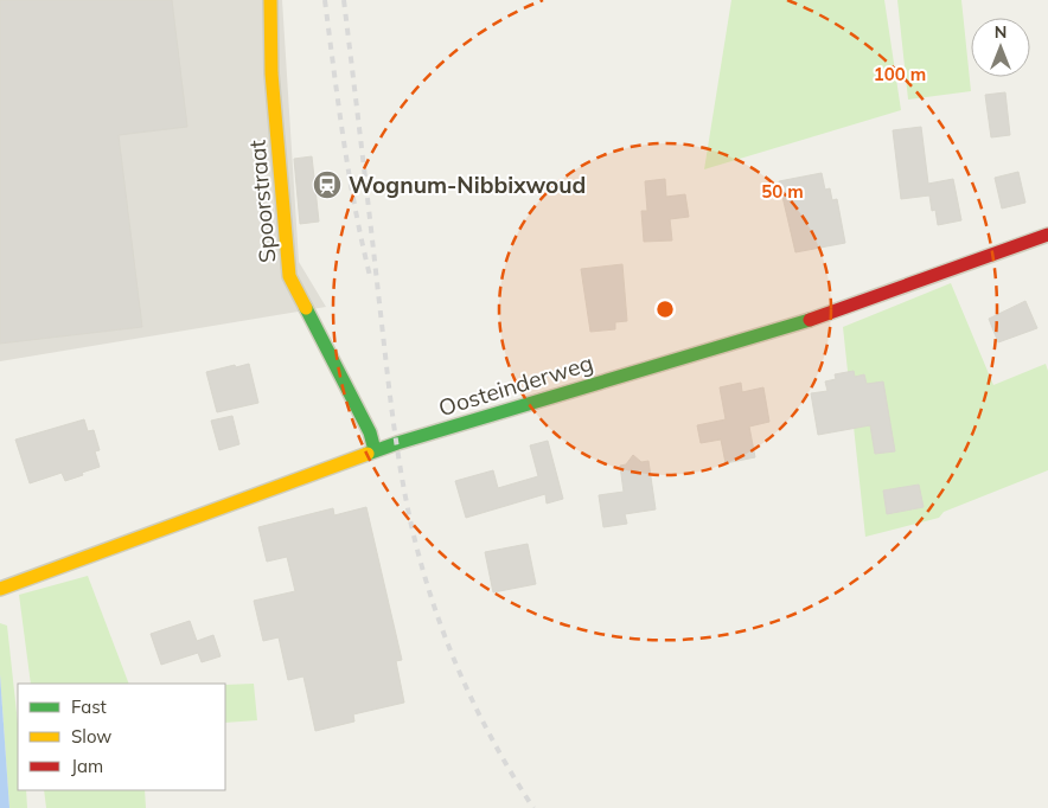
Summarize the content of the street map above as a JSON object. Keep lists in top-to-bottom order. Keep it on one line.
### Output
{"streets":{"street":["Spoorstraat","Oosteinderweg"]},"crossings":[["Spoorstraat","Oosteinderweg"]],"places":{"station":["Wognum-Nibbixwoud"]},"legend":["Fast","Slow","Jam"],"north":"top","rings":["100 m","50 m"]}
